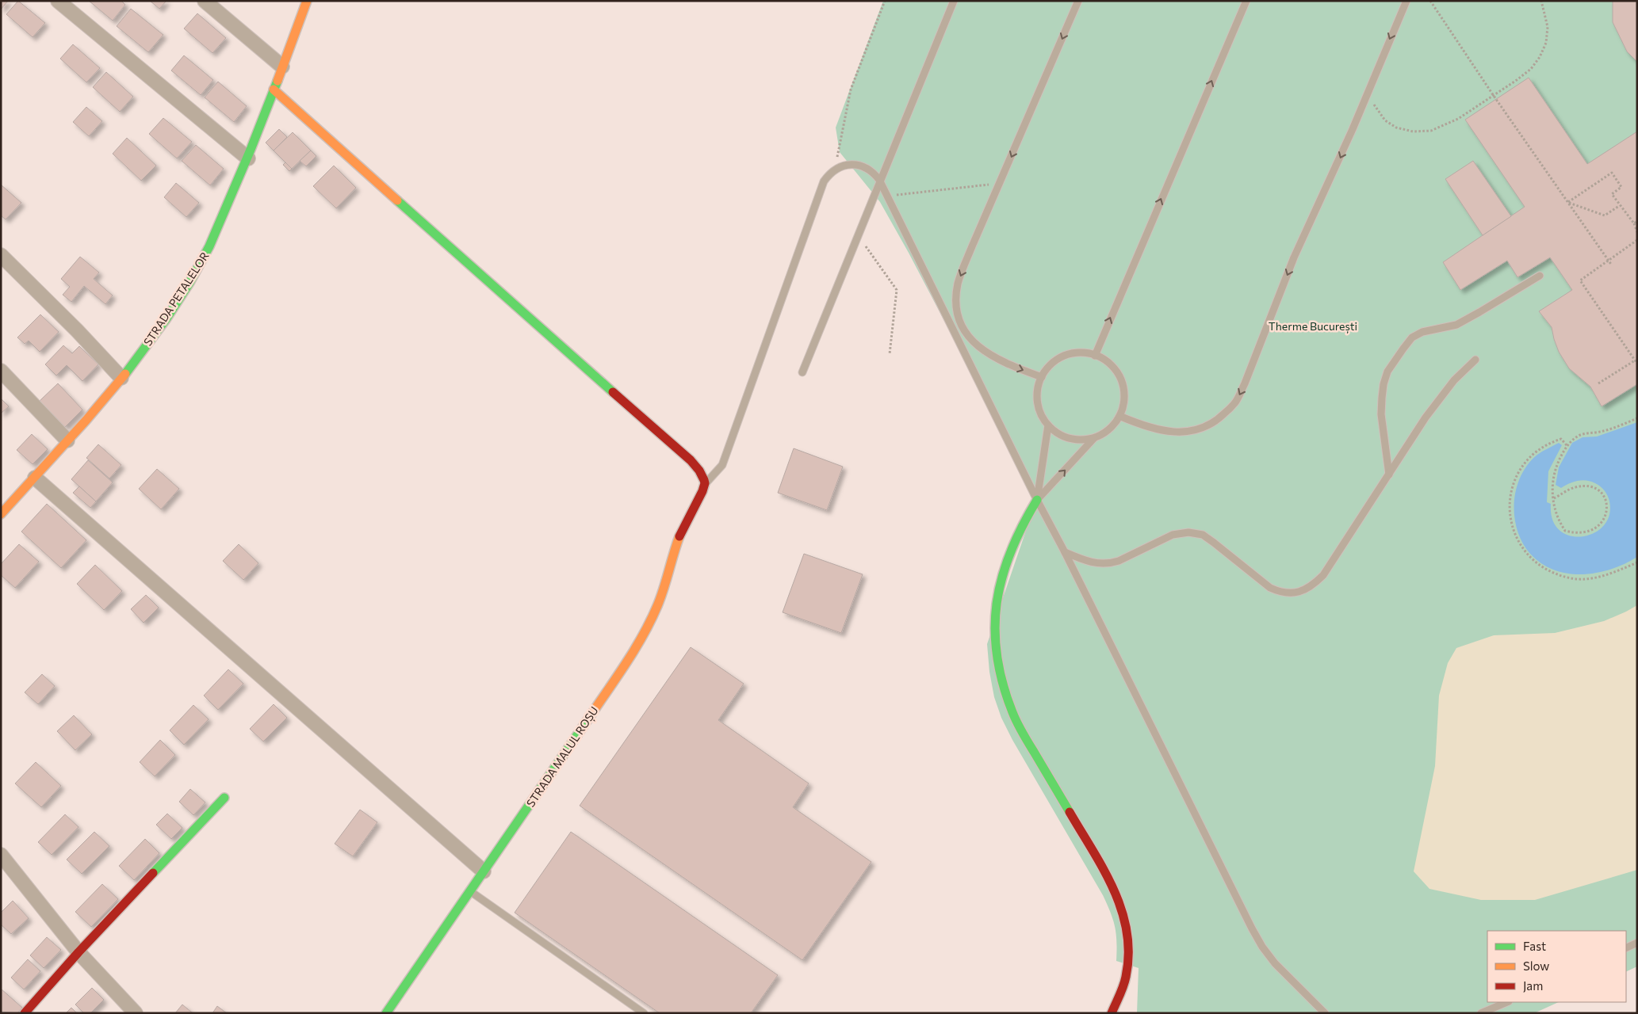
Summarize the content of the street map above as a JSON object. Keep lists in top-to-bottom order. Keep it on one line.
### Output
{"streets":{"street":["STRADA PETALELOR","STRADA MALUL ROȘU"]},"parks":["Therme București"],"legend":["Fast","Slow","Jam"]}
